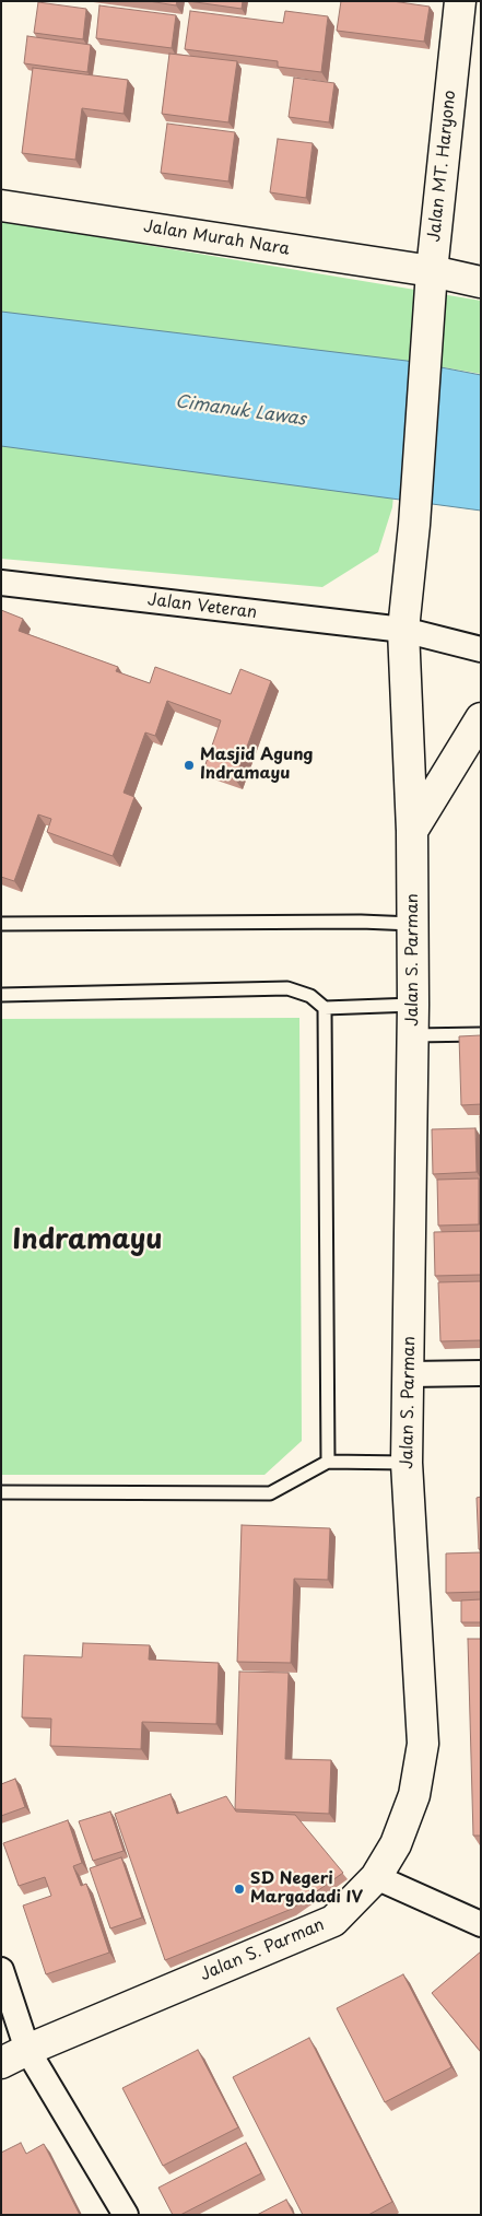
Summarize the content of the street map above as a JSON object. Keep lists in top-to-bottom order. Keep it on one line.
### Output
{"streets":{"main road":["Jalan MT. Haryono","Jalan Murah Nara","Jalan S. Parman"],"street":["Jalan Veteran"]},"crossings":[["Jalan MT. Haryono","Jalan Murah Nara"],["Jalan MT. Haryono","Jalan S. Parman"],["Jalan Veteran","Jalan S. Parman"]],"districts":["Indramayu"],"water":["Cimanuk Lawas"],"places":["Masjid Agung Indramayu","SD Negeri Margadadi IV"]}
